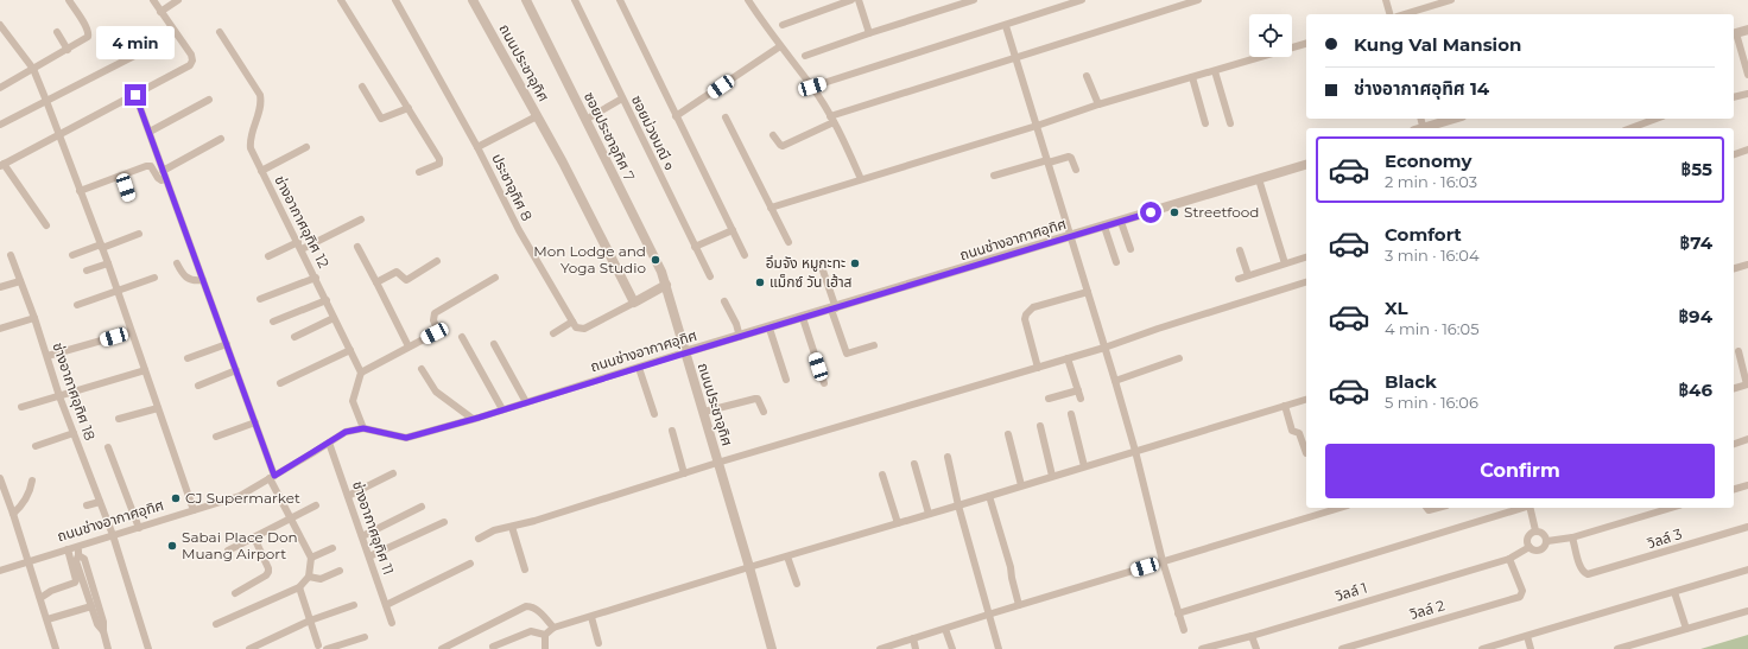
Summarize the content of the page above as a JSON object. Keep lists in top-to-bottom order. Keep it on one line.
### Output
{"streets":{"street":["ถนนประชาอุทิศ","ซอยม่วงมณี ๑","ซอยประชาอุทิศ 7","ประชาอุทิศ 8","ช่างอากาศอุทิศ 12","ถนนช่างอากาศอุทิศ","ช่างอากาศอุทิศ 18","ช่างอากาศอุทิศ 11","วิลล์ 3","วิลล์ 1","วิลล์ 2"]},"crossings":[["ถนนประชาอุทิศ","ซอยประชาอุทิศ 7"],["ถนนประชาอุทิศ","ถนนช่างอากาศอุทิศ"],["ถนนช่างอากาศอุทิศ","ช่างอากาศอุทิศ 18"],["ถนนช่างอากาศอุทิศ","ช่างอากาศอุทิศ 11"],["วิลล์ 1","วิลล์ 2"]],"places":["Streetfood","Mon Lodge and Yoga Studio","อิ่มจัง หมูกะทะ","แม็กซ์ วัน เฮ้าส","CJ Supermarket","Sabai Place Don Muang Airport"],"page":{"banner":["Kung Val Mansion","ช่างอากาศอุทิศ 14"],"bubble":"4 min","list":[{"name":"Economy","note":"2 min · 16:03","value":"฿55"},{"name":"Comfort","note":"3 min · 16:04","value":"฿74"},{"name":"XL","note":"4 min · 16:05","value":"฿94"},{"name":"Black","note":"5 min · 16:06","value":"฿46"}],"buttons":"Confirm"}}
